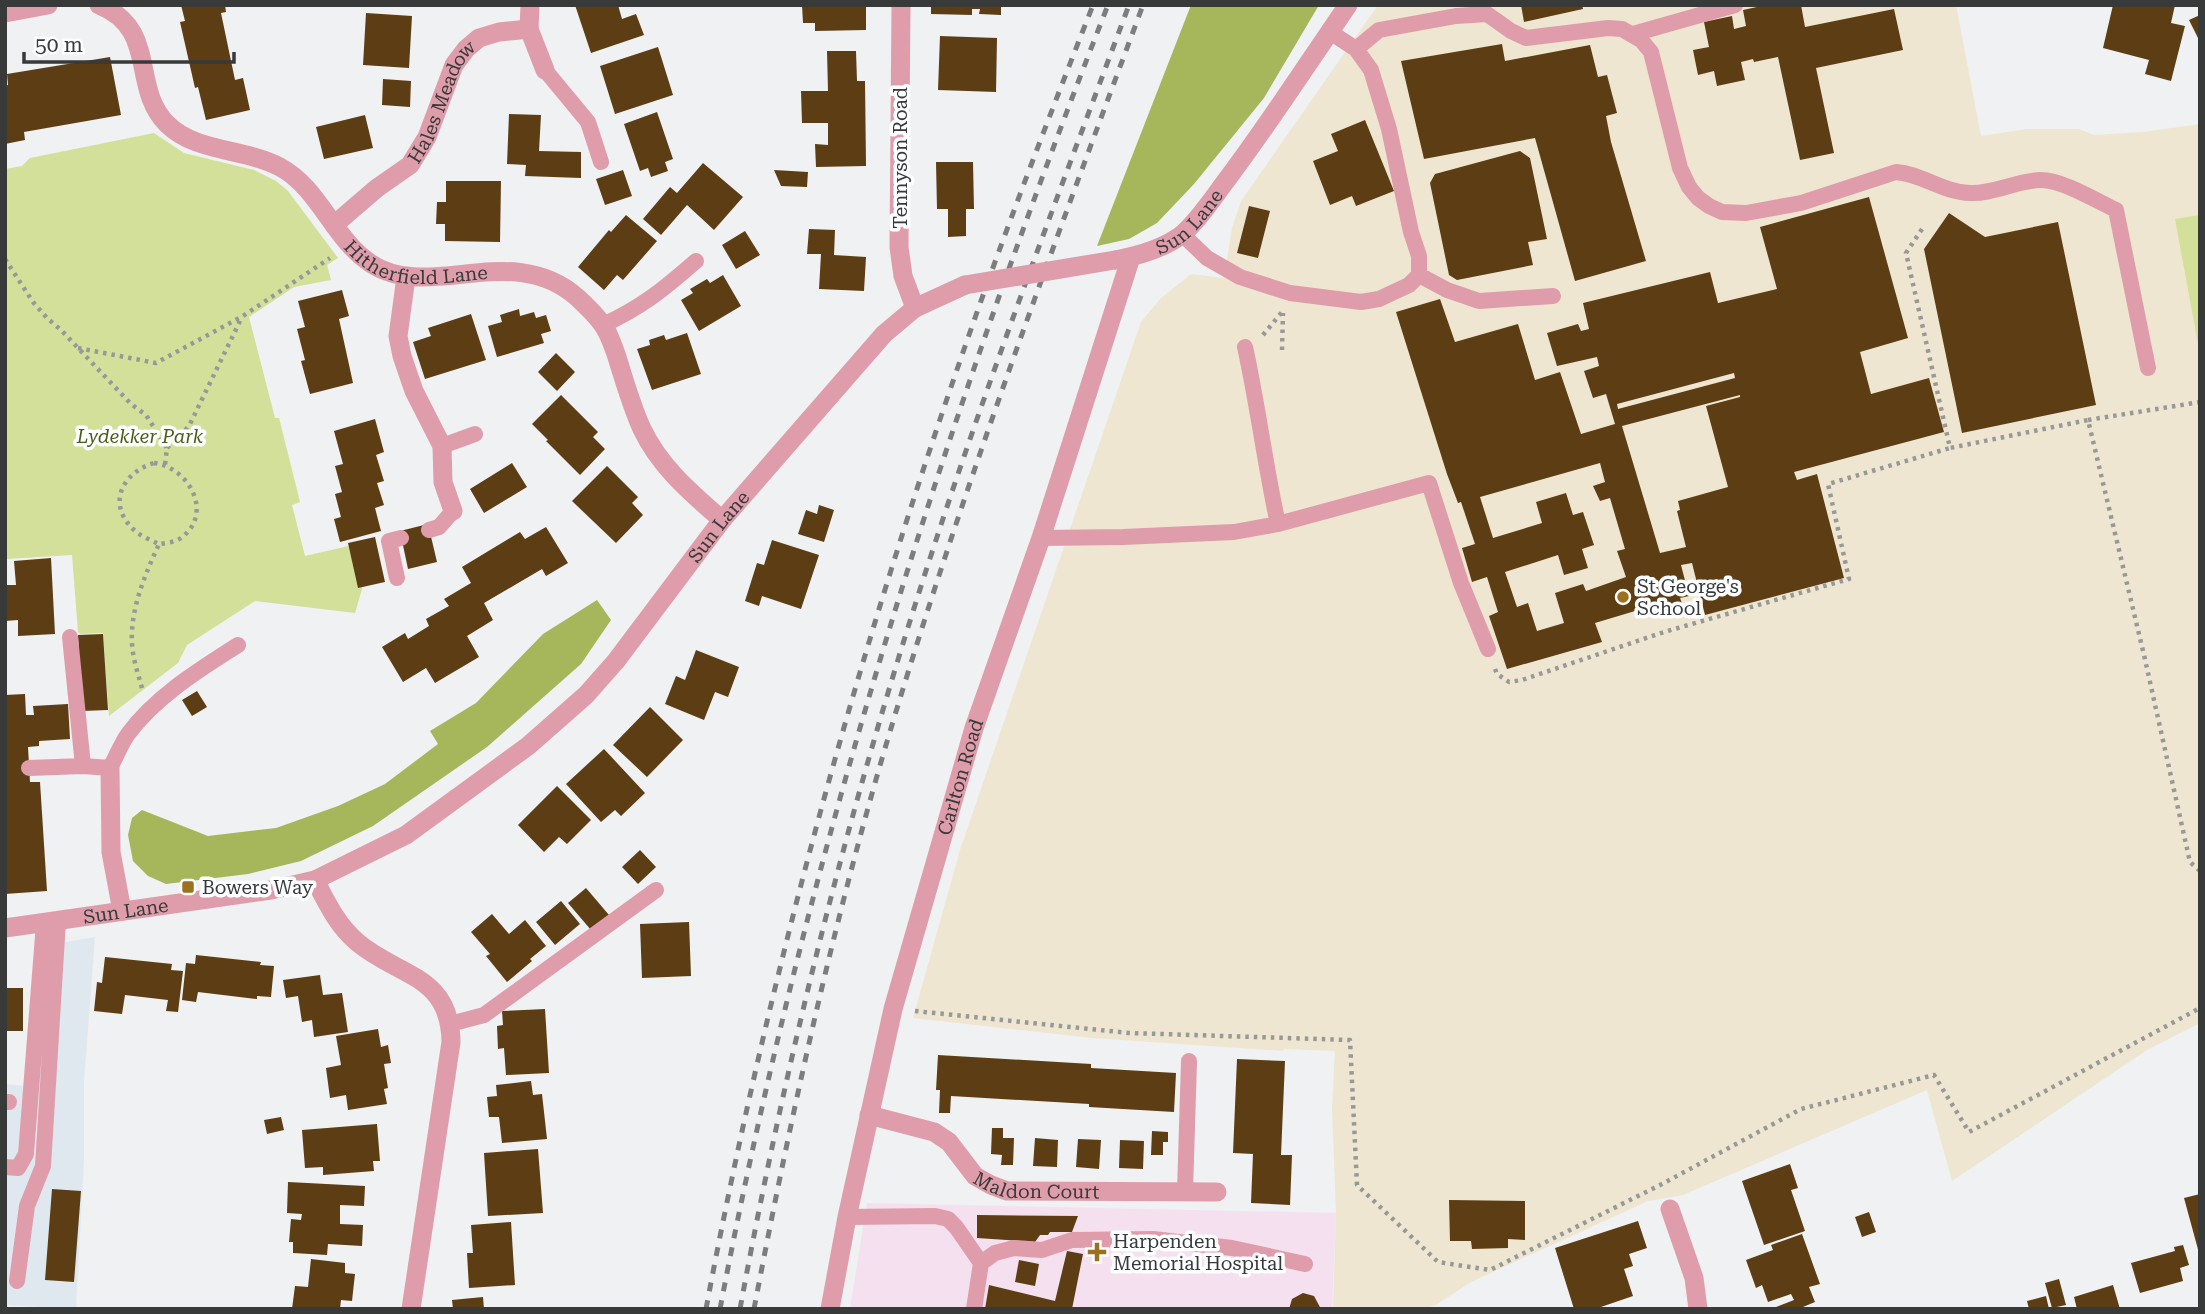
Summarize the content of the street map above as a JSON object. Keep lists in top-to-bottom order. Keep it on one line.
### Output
{"streets":{"street":["Hales Meadow","Tennyson Road","Sun Lane","Hitherfield Lane","Carlton Road","Maldon Court"]},"crossings":[["Hales Meadow","Hitherfield Lane"],["Tennyson Road","Sun Lane"],["Sun Lane","Hitherfield Lane"],["Sun Lane","Carlton Road"],["Carlton Road","Maldon Court"]],"parks":["Lydekker Park"],"places":{"other":["St George's School"],"transit":["Bowers Way"],"health":["Harpenden Memorial Hospital"]},"scale_bar":"50 m"}
